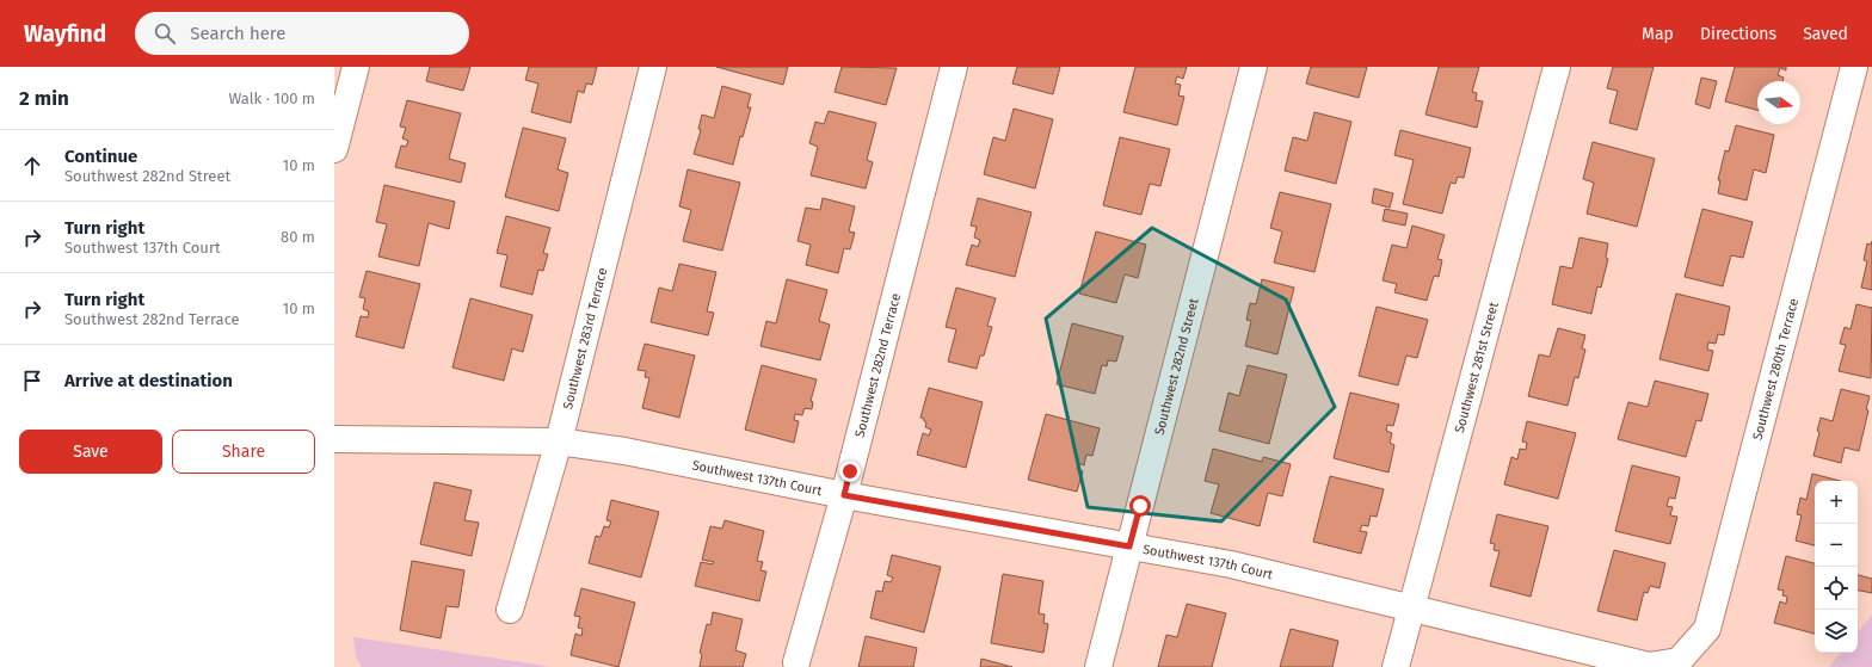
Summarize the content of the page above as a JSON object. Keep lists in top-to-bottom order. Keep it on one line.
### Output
{"streets":{"street":["Southwest 283rd Terrace","Southwest 282nd Terrace","Southwest 282nd Street","Southwest 281st Street","Southwest 280th Terrace","Southwest 137th Court"]},"crossings":[["Southwest 283rd Terrace","Southwest 137th Court"],["Southwest 282nd Terrace","Southwest 137th Court"],["Southwest 282nd Street","Southwest 137th Court"],["Southwest 281st Street","Southwest 137th Court"],["Southwest 280th Terrace","Southwest 137th Court"]],"north":"right","page":{"header":"Wayfind","search":"Search here","nav":["Map","Directions","Saved"],"heading":["2 min","Walk · 100 m"],"list":[["Continue","Southwest 282nd Street","10 m"],["Turn right","Southwest 137th Court","80 m"],["Turn right","Southwest 282nd Terrace","10 m"],"Arrive at destination"],"buttons":["Save","Share"],"map_buttons":["+","−"]}}
